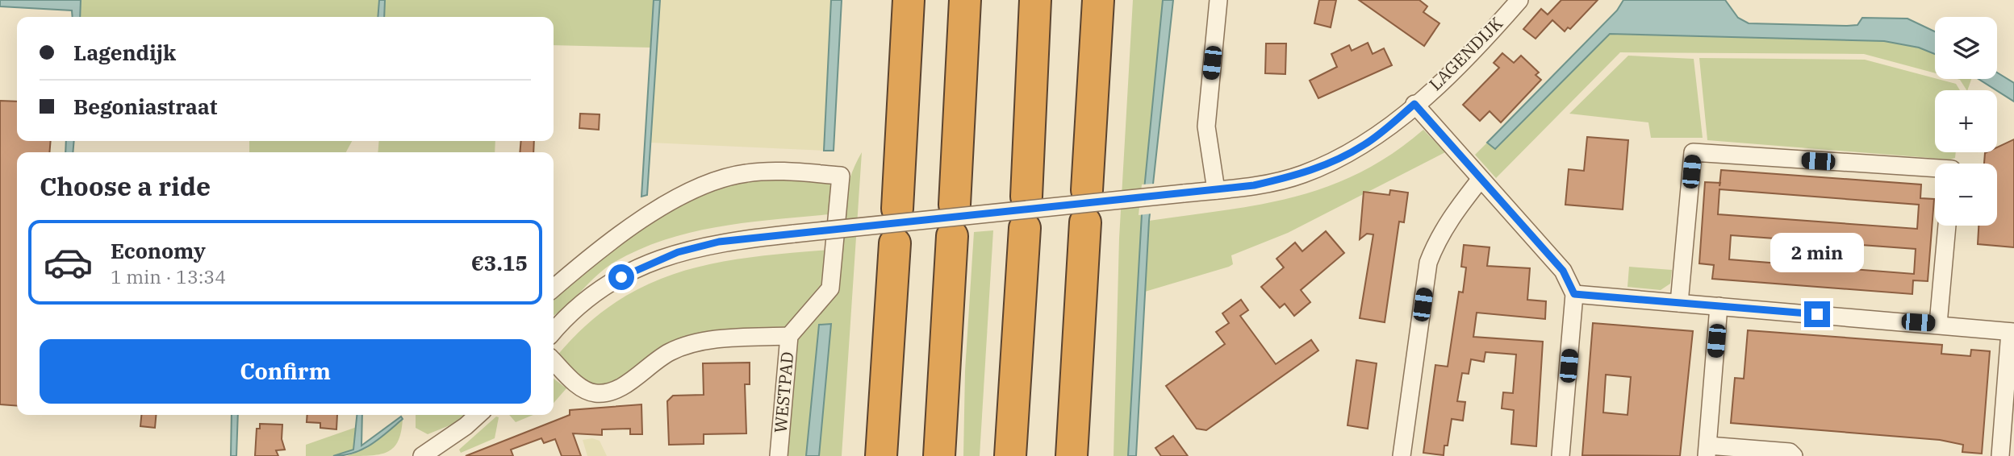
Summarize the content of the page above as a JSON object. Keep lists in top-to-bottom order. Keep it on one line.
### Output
{"streets":{"street":["LAGENDIJK","WESTPAD"]},"page":{"map_buttons":["+","−"],"banner":["Lagendijk","Begoniastraat"],"heading":"Choose a ride","list":[{"name":"Economy","note":"1 min · 13:34","value":"€3.15"}],"bubble":"2 min","buttons":"Confirm"}}
